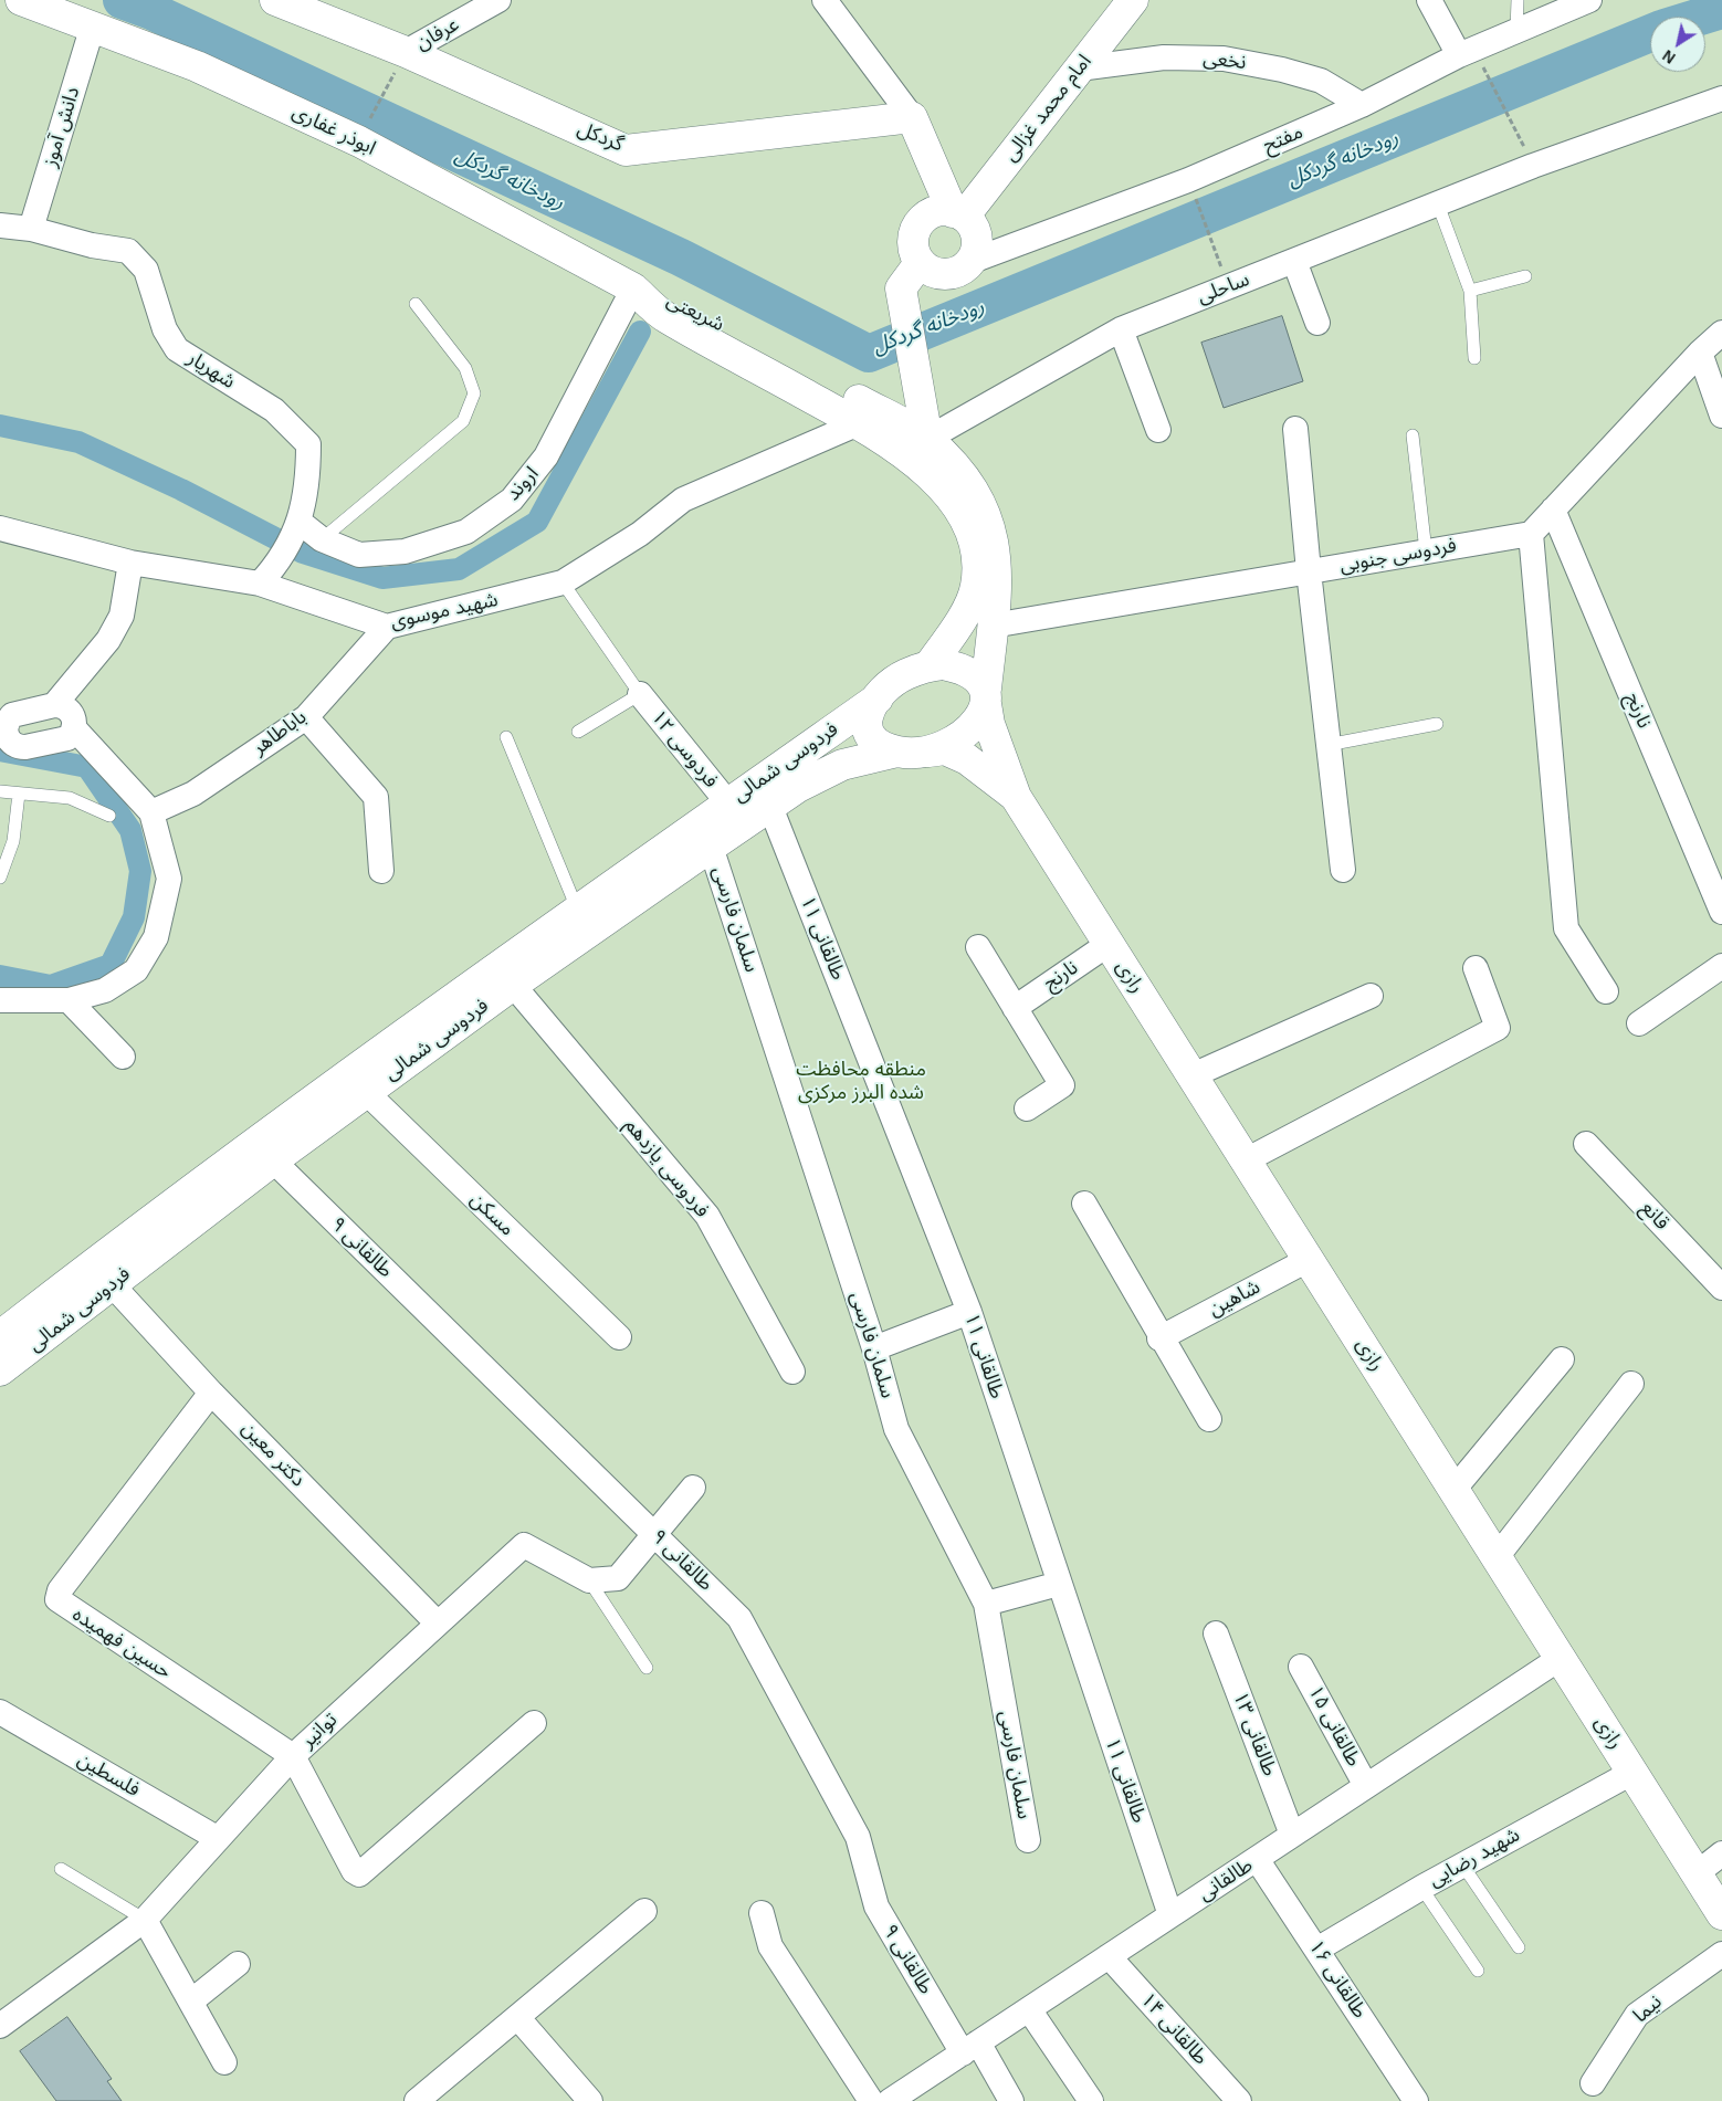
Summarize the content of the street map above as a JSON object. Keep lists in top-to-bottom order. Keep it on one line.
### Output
{"streets":{"street":["عرفان","نخعی","امام محمد غزالی","دانش آموز","ابوذر غفاری","گردکل","مفتح","ساحلی","شریعتی","شهریار","اروند","فردوسی جنوبی","شهید موسوی","نارنج","باباطاهر","فردوسی ۱۲","فردوسی شمالی","سلمان فارسی","طالقانی ۱۱","رازی","فردوسی یازدهم","مسکن","قانع","طالقانی ۹","شاهین","دکتر معین","حسین فهمیده","طالقانی ۱۵","توانیر","طالقانی ۱۳","فلسطین","شهید رضایی","طالقانی","طالقانی ۱۶","نیما","طالقانی ۱۴"]},"crossings":[["عرفان","گردکل"],["نخعی","امام محمد غزالی"],["نخعی","مفتح"],["امام محمد غزالی","مفتح"],["دانش آموز","ابوذر غفاری"],["دانش آموز","شهریار"],["ابوذر غفاری","شریعتی"],["ابوذر غفاری","اروند"],["ساحلی","شریعتی"],["شریعتی","اروند"],["شریعتی","فردوسی جنوبی"],["شریعتی","شهید موسوی"],["شریعتی","فردوسی شمالی"],["شهریار","اروند"],["شهید موسوی","باباطاهر"],["نارنج","رازی"],["فردوسی ۱۲","فردوسی شمالی"],["فردوسی شمالی","سلمان فارسی"],["فردوسی شمالی","طالقانی ۱۱"],["فردوسی شمالی","فردوسی یازدهم"],["فردوسی شمالی","مسکن"],["فردوسی شمالی","طالقانی ۹"],["فردوسی شمالی","دکتر معین"],["طالقانی ۱۱","طالقانی"],["رازی","شاهین"],["رازی","شهید رضایی"],["رازی","طالقانی"],["طالقانی ۹","طالقانی"],["دکتر معین","حسین فهمیده"],["دکتر معین","توانیر"],["حسین فهمیده","توانیر"],["طالقانی ۱۵","طالقانی"],["توانیر","فلسطین"],["طالقانی ۱۳","طالقانی"],["شهید رضایی","طالقانی ۱۶"],["طالقانی","طالقانی ۱۶"],["طالقانی","طالقانی ۱۴"]],"water":["رودخانه گردکل"],"parks":["منطقه محافظت شده البرز مرکزی"],"north":"bottom left"}
